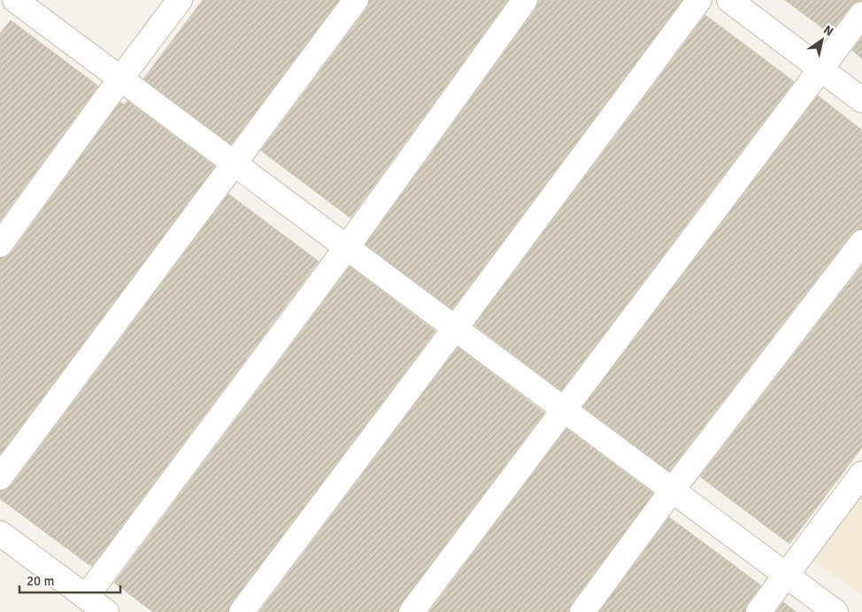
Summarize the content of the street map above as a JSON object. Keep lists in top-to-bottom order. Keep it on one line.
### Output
{"scale_bar":"20 m","north":"top right"}
